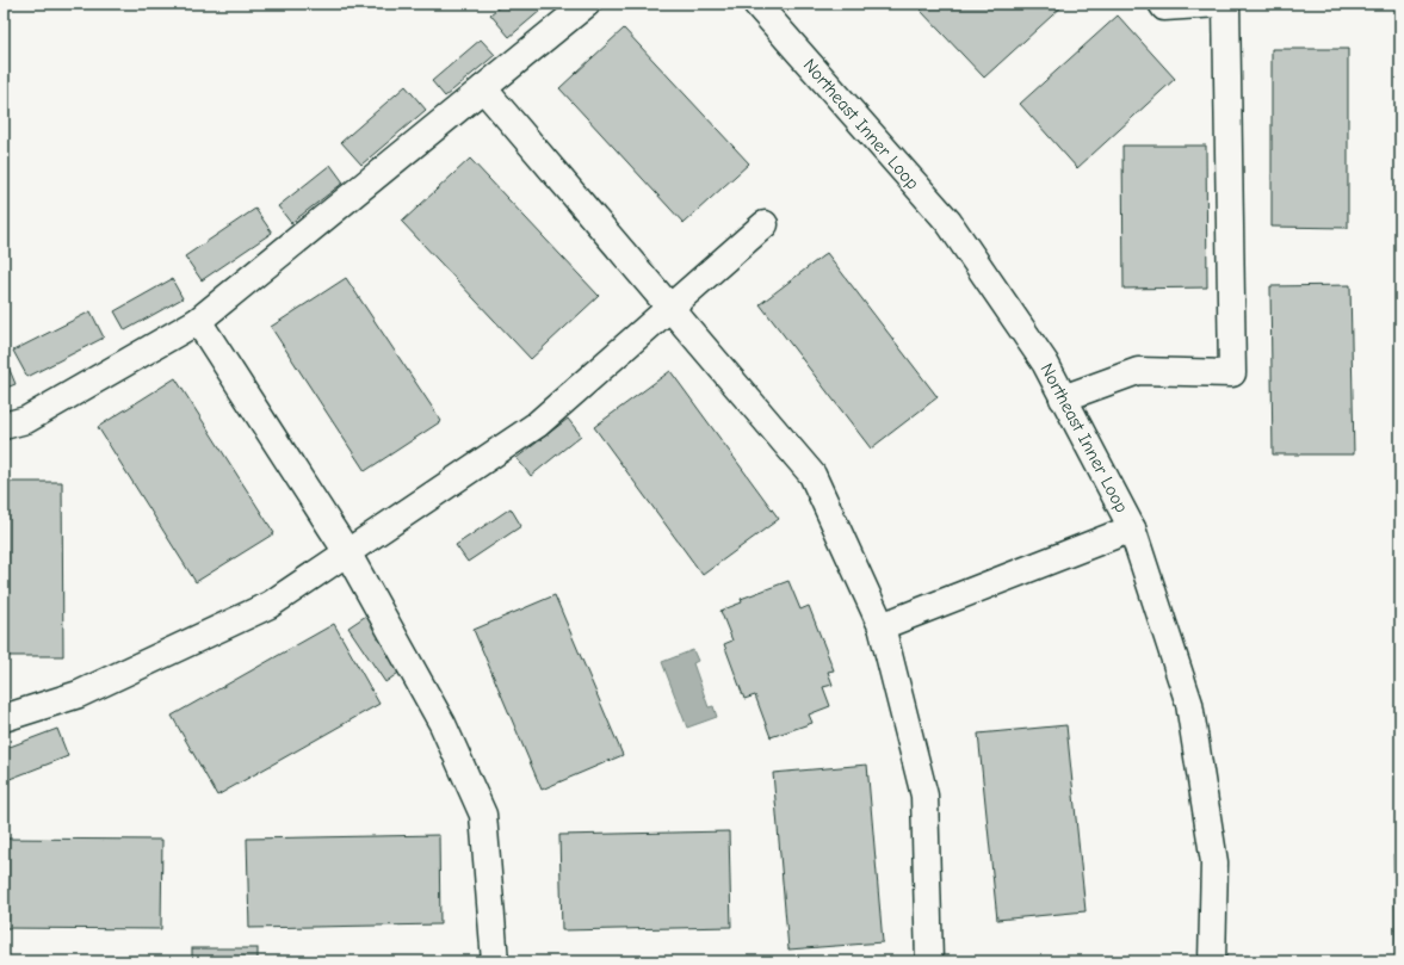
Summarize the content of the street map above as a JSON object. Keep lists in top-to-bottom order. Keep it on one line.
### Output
{"streets":{"main road":["Northeast Inner Loop"]}}
